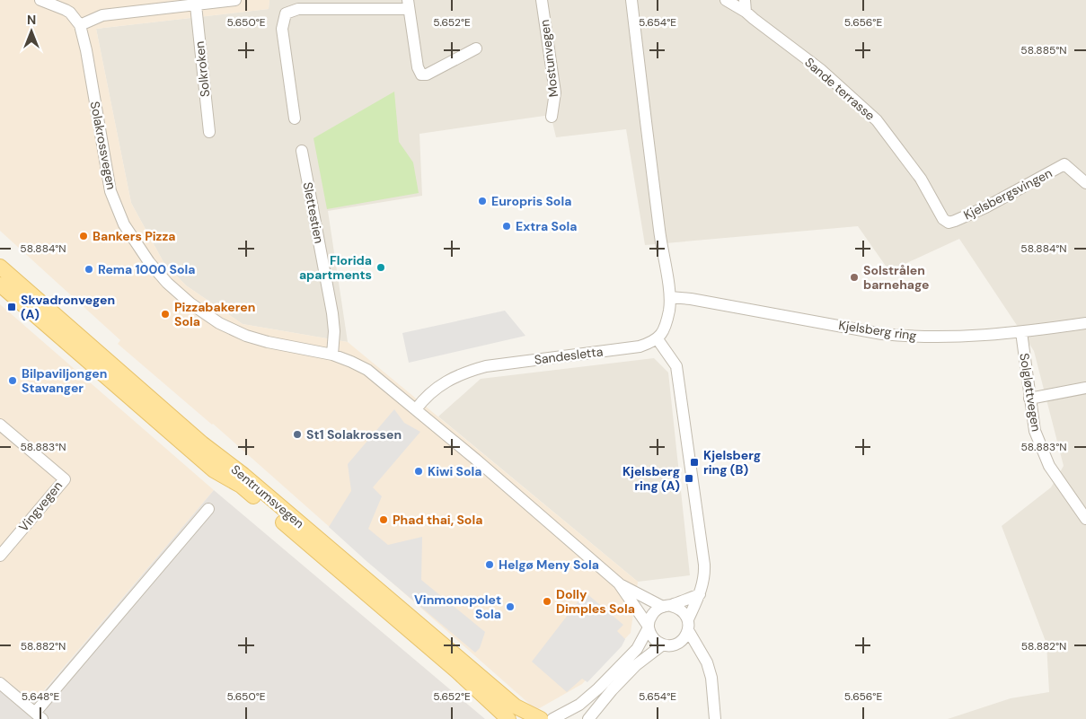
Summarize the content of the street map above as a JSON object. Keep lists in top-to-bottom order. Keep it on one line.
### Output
{"streets":{"main road":["Sentrumsvegen"],"street":["Mostunvegen","Solkroken","Sande terrasse","Solakrossvegen","Kjelsbergsvingen","Slettestien","Kjelsberg ring","Sandesletta","Solgløttvegen","Vingvegen"]},"crossings":[["Sande terrasse","Kjelsbergsvingen"],["Solakrossvegen","Slettestien"],["Solakrossvegen","Sandesletta"],["Kjelsberg ring","Solgløttvegen"]],"places":{"other":["Europris Sola","Extra Sola","Bankers Pizza","Florida apartments","Rema 1000 Sola","Solstrålen barnehage","Pizzabakeren Sola","Bilpaviljongen Stavanger","St1 Solakrossen","Kiwi Sola","Phad thai, Sola","Helgø Meny Sola","Dolly Dimples Sola","Vinmonopolet Sola"],"transit":["Skvadronvegen (A)","Kjelsberg ring (B)","Kjelsberg ring (A)"]},"north":"top","coordinates":["5.650°E","5.652°E","5.654°E","5.656°E","58.885°N","58.884°N","58.883°N","58.882°N","5.648°E"]}
